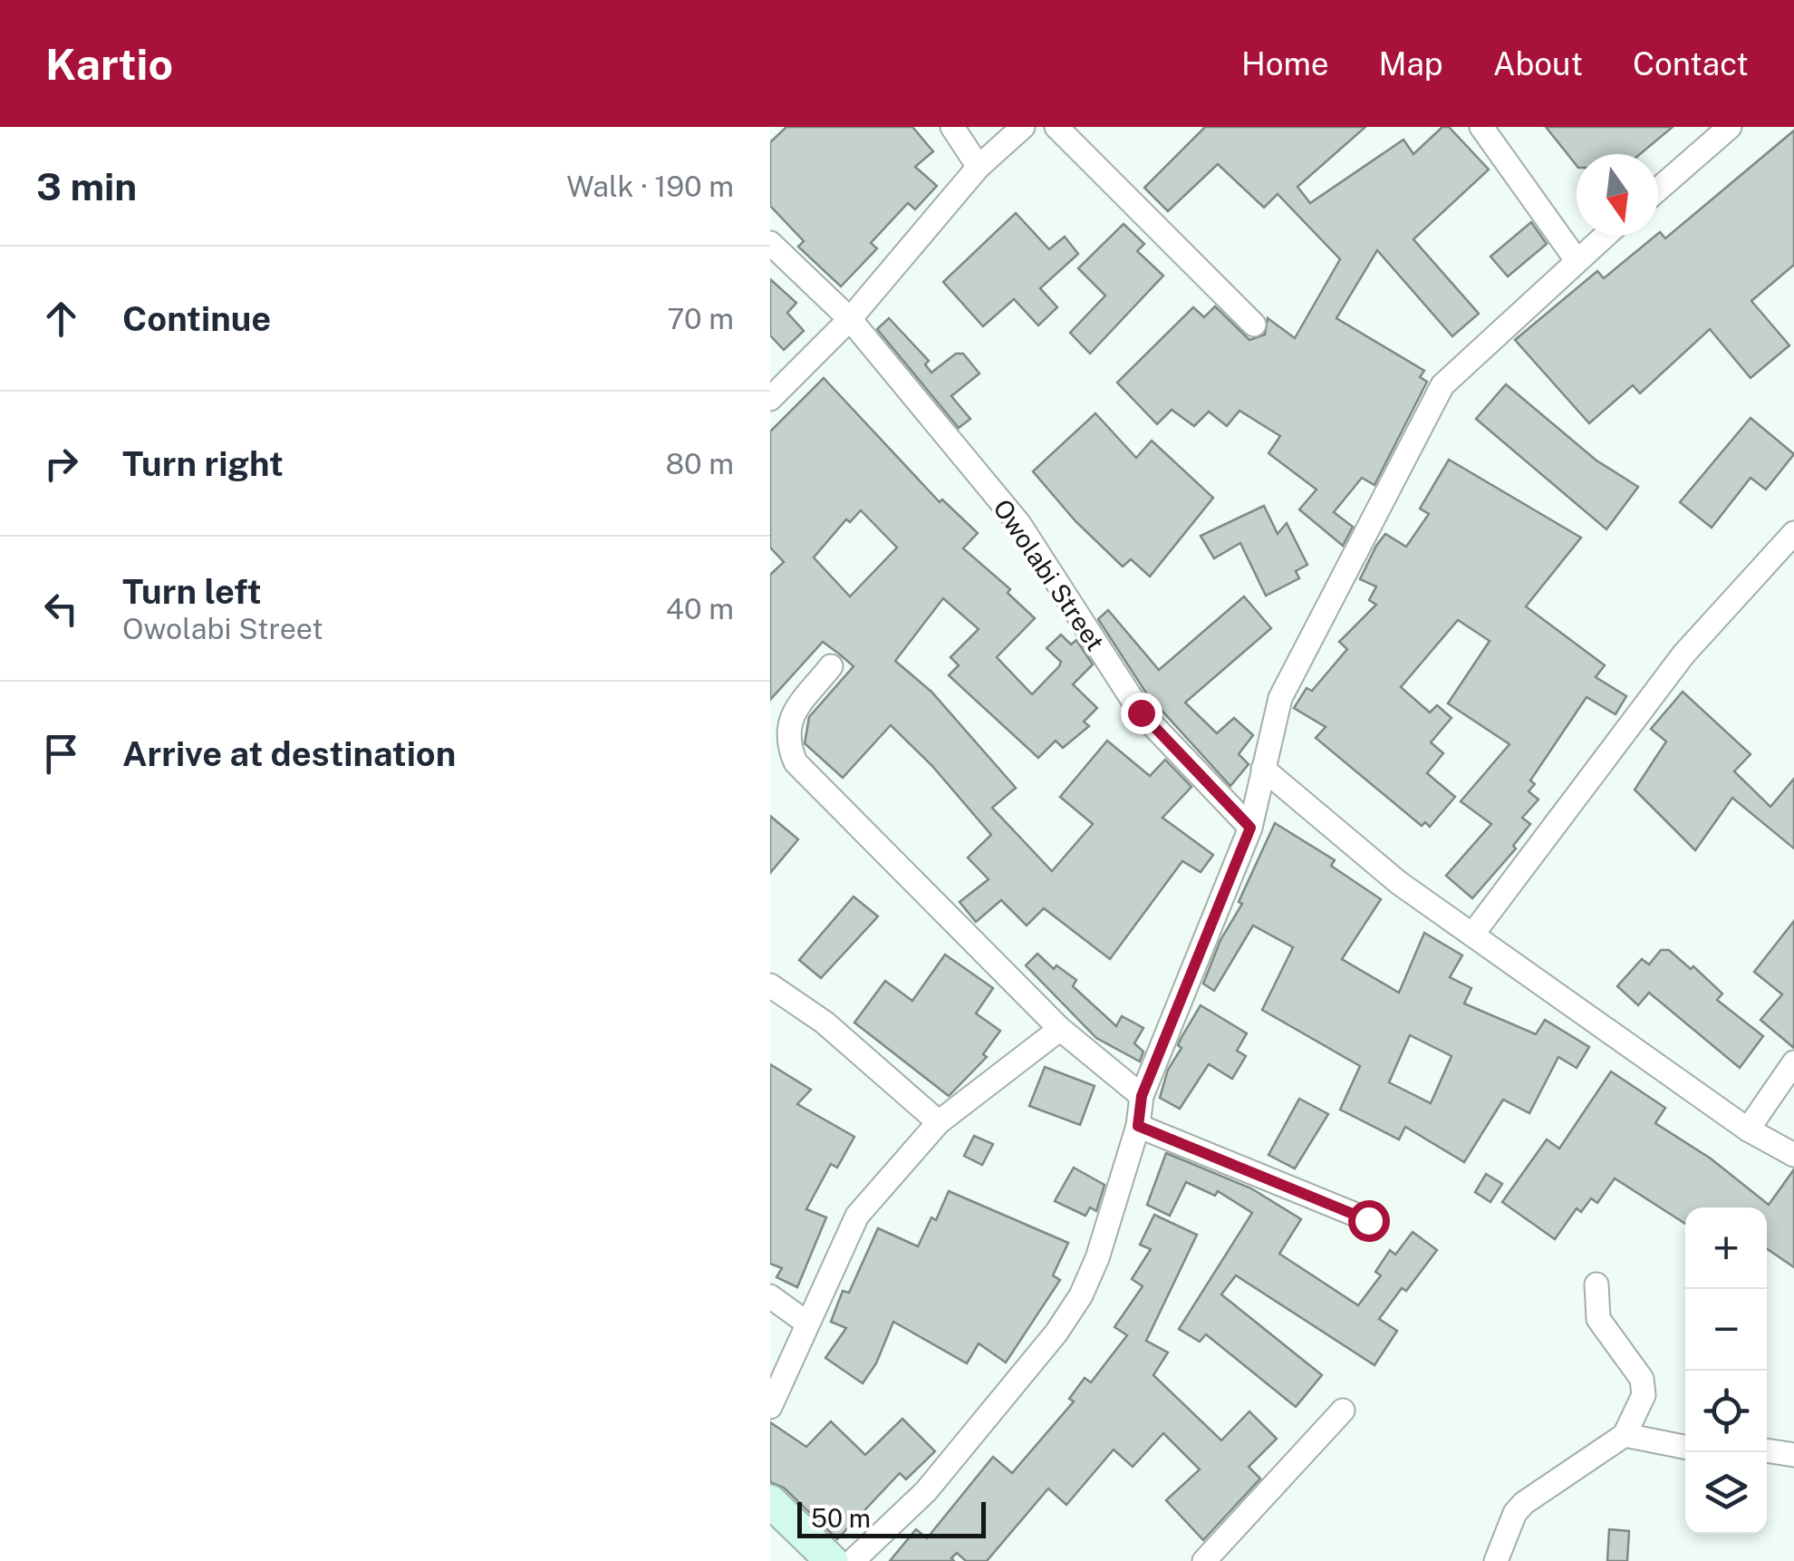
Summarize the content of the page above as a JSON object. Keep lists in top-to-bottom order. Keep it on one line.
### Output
{"streets":{"street":["Owolabi Street"]},"scale_bar":"50 m","north":"bottom","page":{"header":"Kartio","nav":["Home","Map","About","Contact"],"heading":["3 min","Walk · 190 m"],"list":[["Continue","70 m"],["Turn right","80 m"],["Turn left","Owolabi Street","40 m"],"Arrive at destination"],"map_buttons":["+","−"],"scale":"50 m"}}
